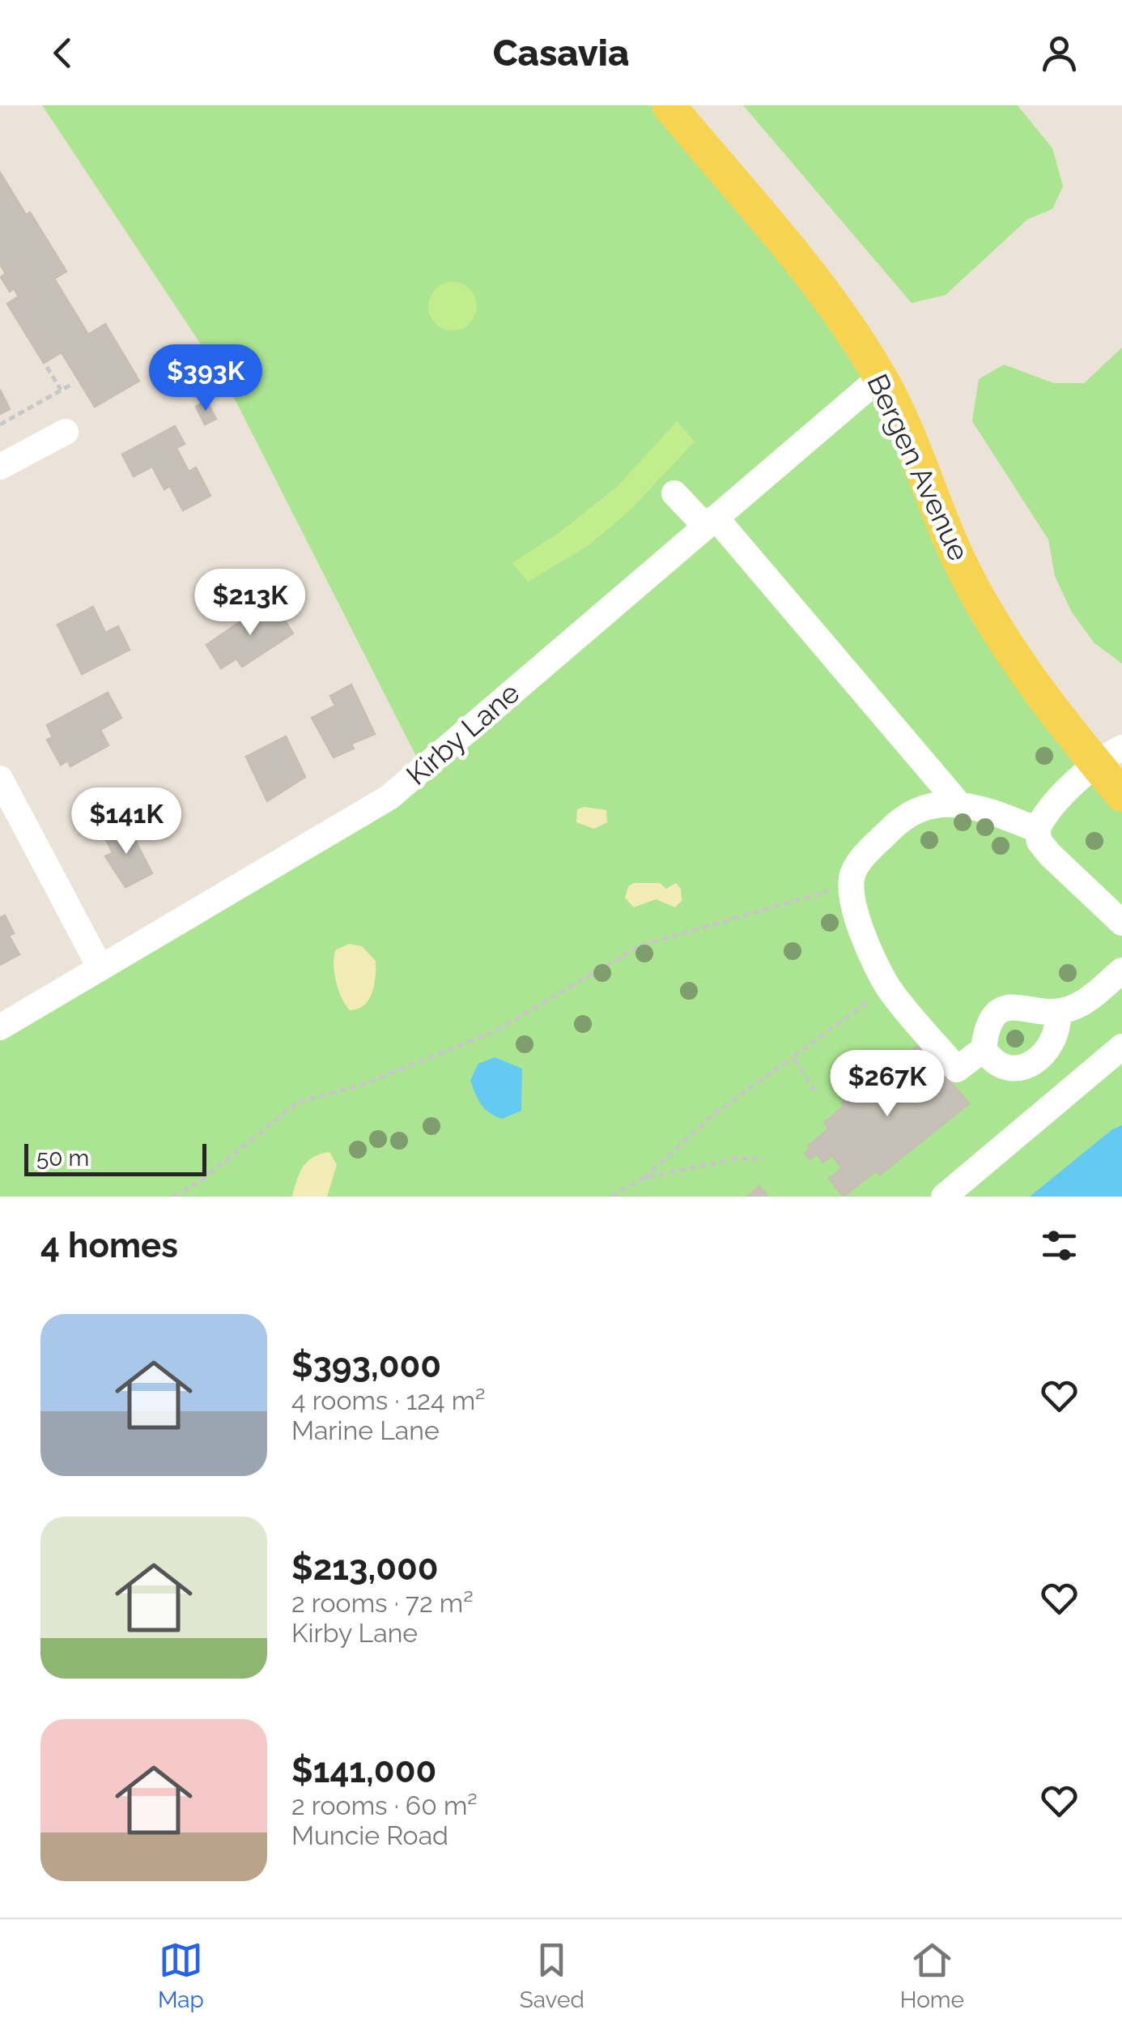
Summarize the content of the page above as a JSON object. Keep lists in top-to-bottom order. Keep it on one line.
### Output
{"streets":{"main road":["Bergen Avenue"],"street":["Kirby Lane"]},"crossings":[["Bergen Avenue","Kirby Lane"]],"scale_bar":"50 m","page":{"header":"Casavia","price":["$393K","$213K","$141K","$267K"],"scale":"50 m","heading":"4 homes","list":[{"name":"$393,000","note":"4 rooms · 124 m² · Marine Lane"},{"name":"$213,000","note":"2 rooms · 72 m² · Kirby Lane"},{"name":"$141,000","note":"2 rooms · 60 m² · Muncie Road"}],"tabs":["Map","Saved","Home"]}}
